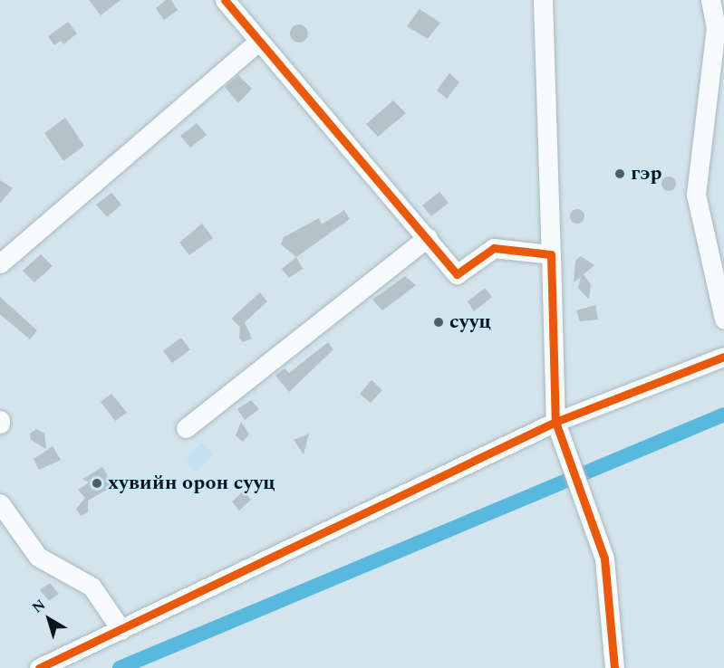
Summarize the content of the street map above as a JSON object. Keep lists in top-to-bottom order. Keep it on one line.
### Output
{"places":["гэр","сууц","хувийн орон сууц"],"north":"top left"}
